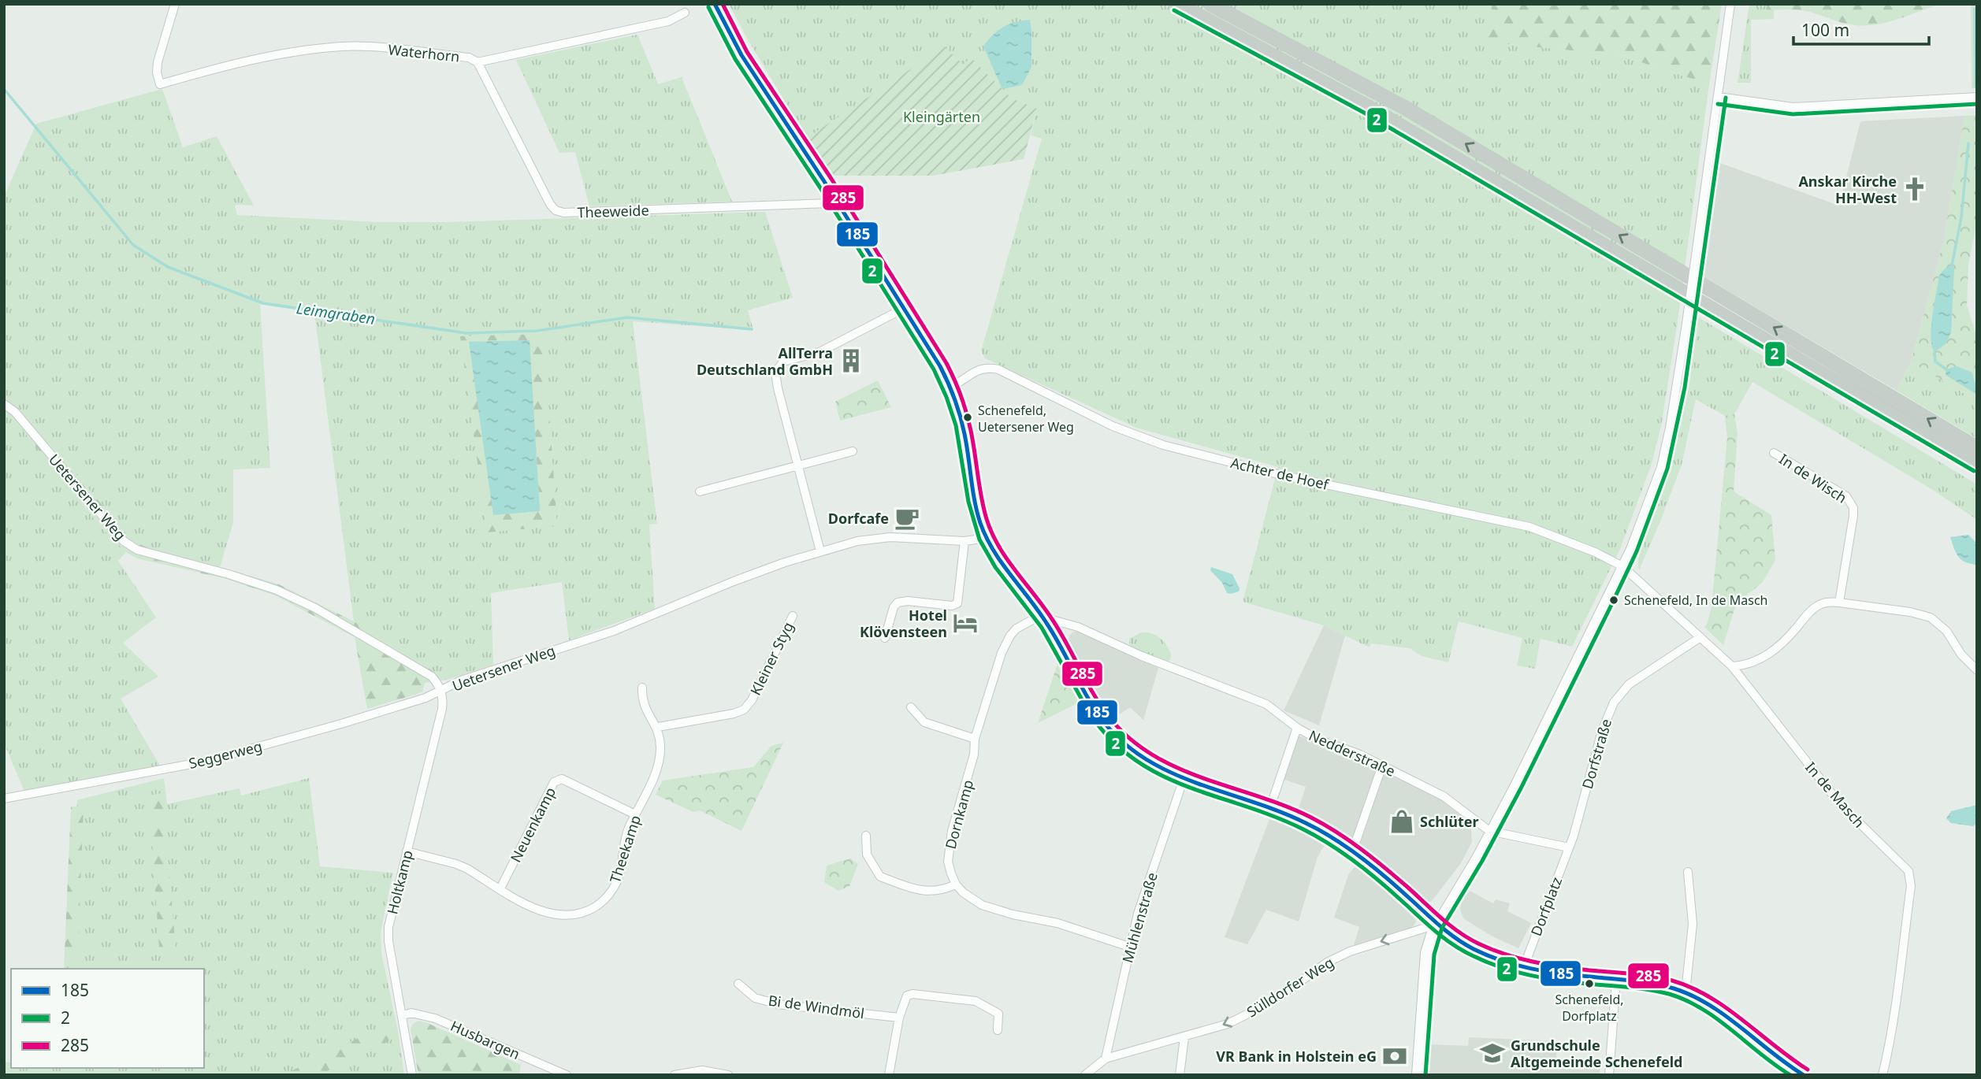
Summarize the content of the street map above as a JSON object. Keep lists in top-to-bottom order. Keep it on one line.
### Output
{"streets":{"street":["Waterhorn","Theeweide","Achter de Hoef","In de Wisch","Uetersener Weg","Kleiner Styg","Nedderstraße","Dorfstraße","Seggerweg","In de Masch","Dornkamp","Neuenkamp","Theekamp","Holtkamp","Dorfplatz","Mühlenstraße","Sülldorfer Weg","Bi de Windmöl","Husbargen"]},"crossings":[["Waterhorn","Theeweide"],["Achter de Hoef","In de Masch"],["Uetersener Weg","Seggerweg"],["Uetersener Weg","Holtkamp"],["Kleiner Styg","Theekamp"],["Nedderstraße","Dorfstraße"],["Nedderstraße","Dornkamp"],["Nedderstraße","Dorfplatz"],["Dorfstraße","In de Masch"],["Dorfstraße","Dorfplatz"],["Seggerweg","Holtkamp"],["Neuenkamp","Theekamp"],["Theekamp","Holtkamp"],["Holtkamp","Husbargen"],["Mühlenstraße","Sülldorfer Weg"]],"one_way":["Sülldorfer Weg"],"water":["Leimgraben"],"parks":["Kleingärten"],"places":{"church":["Anskar Kirche HH-West"],"building":["AllTerra Deutschland GmbH"],"other":["Schenefeld, Uetersener Weg","Schenefeld, In de Masch","Schenefeld, Dorfplatz"],"cafe":["Dorfcafe"],"hotel":["Hotel Klövensteen"],"shop":["Schlüter"],"school or university":["Grundschule Altgemeinde Schenefeld"],"bank":["VR Bank in Holstein eG"]},"lines":["transit line 185","transit line 285","transit line 2"],"legend":["185","2","285"],"scale_bar":"100 m"}
